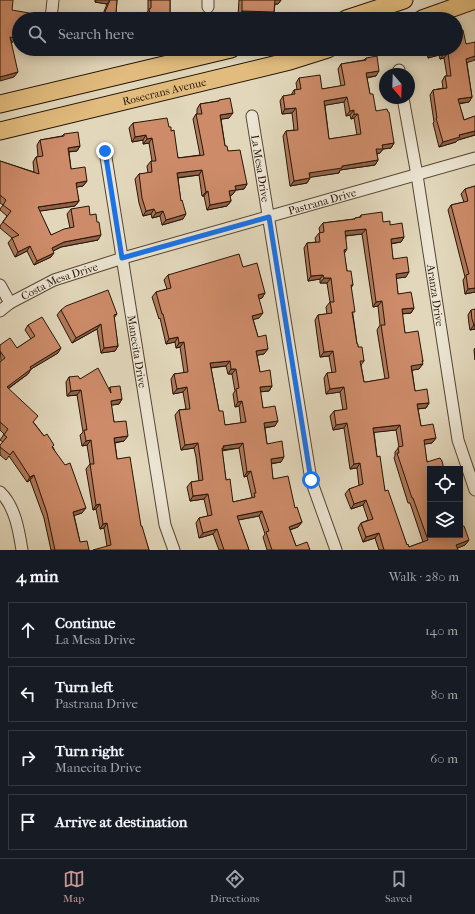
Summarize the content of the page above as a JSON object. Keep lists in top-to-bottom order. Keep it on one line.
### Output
{"streets":{"main road":["Rosecrans Avenue"],"street":["La Mesa Drive","Pastrana Drive","Costa Mesa Drive","Aranza Drive","Manecita Drive"]},"crossings":[["La Mesa Drive","Pastrana Drive"],["Pastrana Drive","Costa Mesa Drive"],["Pastrana Drive","Aranza Drive"],["Pastrana Drive","Manecita Drive"],["Costa Mesa Drive","Manecita Drive"]],"north":"bottom","page":{"search":"Search here","heading":["4 min","Walk · 280 m"],"list":[["Continue","La Mesa Drive","140 m"],["Turn left","Pastrana Drive","80 m"],["Turn right","Manecita Drive","60 m"],"Arrive at destination"],"nav":["Map","Directions","Saved"]}}
